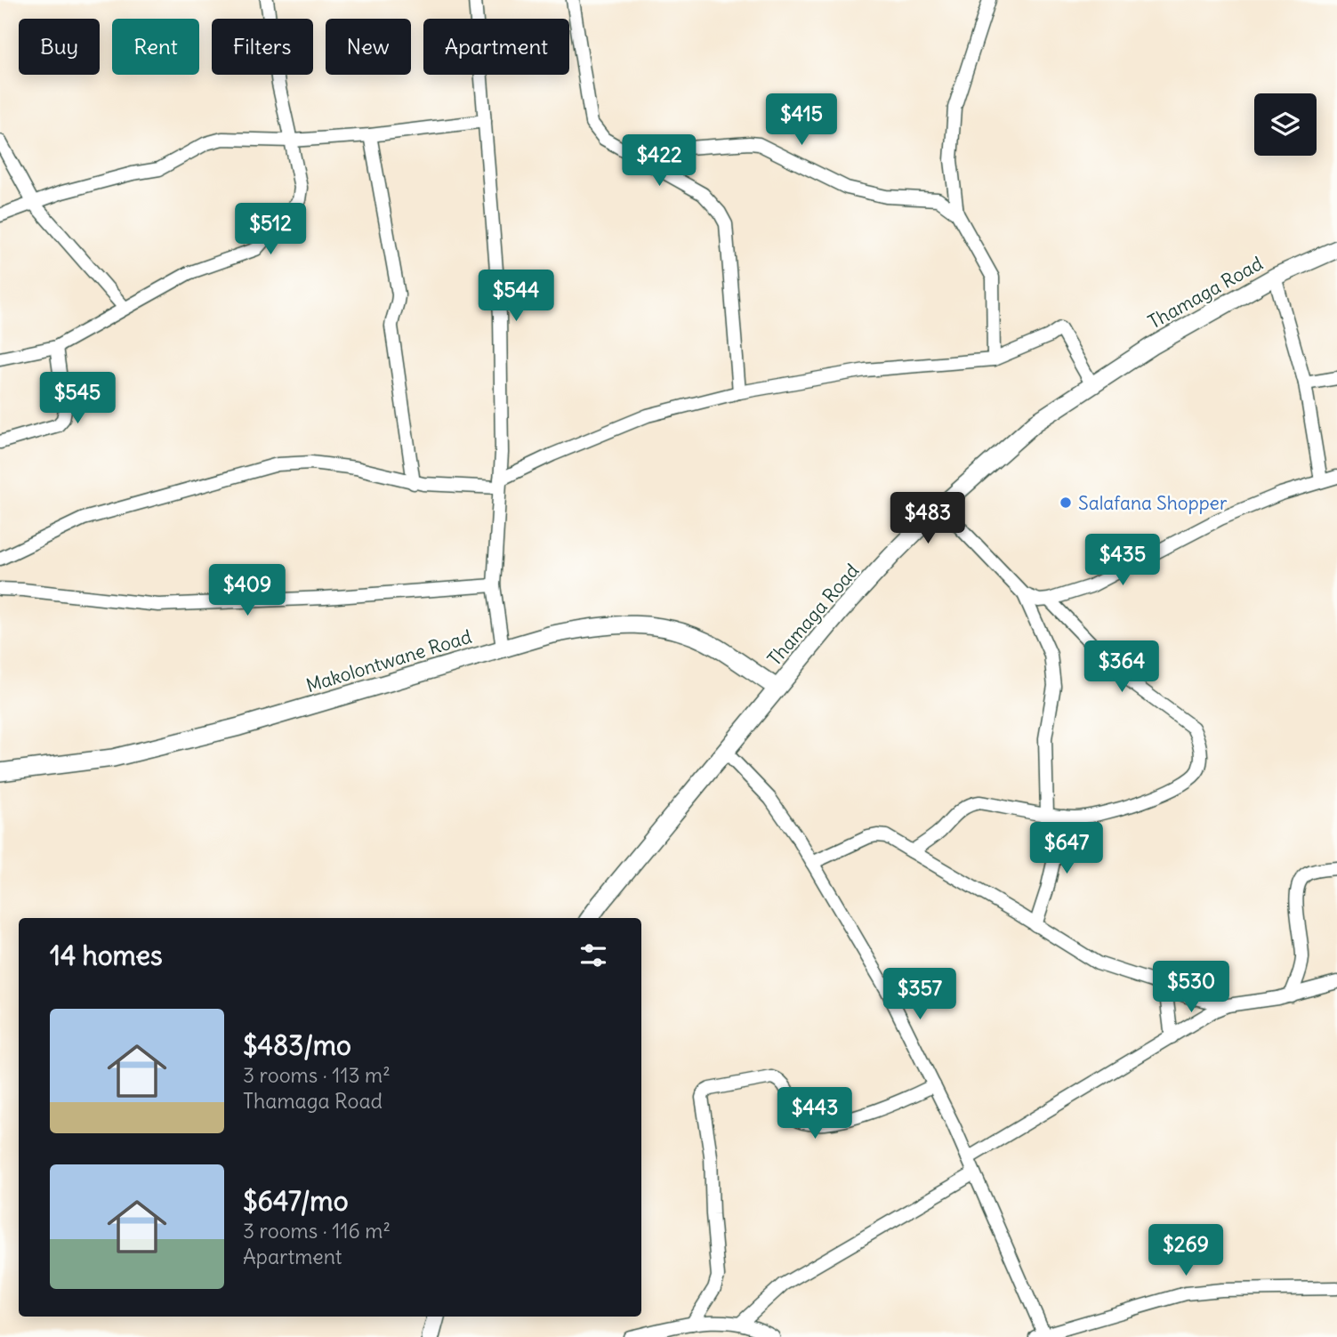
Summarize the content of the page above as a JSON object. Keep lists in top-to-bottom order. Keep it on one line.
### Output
{"streets":{"main road":["Thamaga Road","Makolontwane Road"]},"crossings":[["Thamaga Road","Makolontwane Road"]],"places":["Salafana Shopper"],"page":{"chip":["Buy","Rent","Filters","New","Apartment"],"price":["$415","$422","$512","$544","$545","$483","$435","$409","$364","$647","$530","$357","$443","$269"],"heading":"14 homes","list":[{"name":"$483/mo","note":"3 rooms · 113 m² · Thamaga Road"},{"name":"$647/mo","note":"3 rooms · 116 m² · Apartment"}]}}
